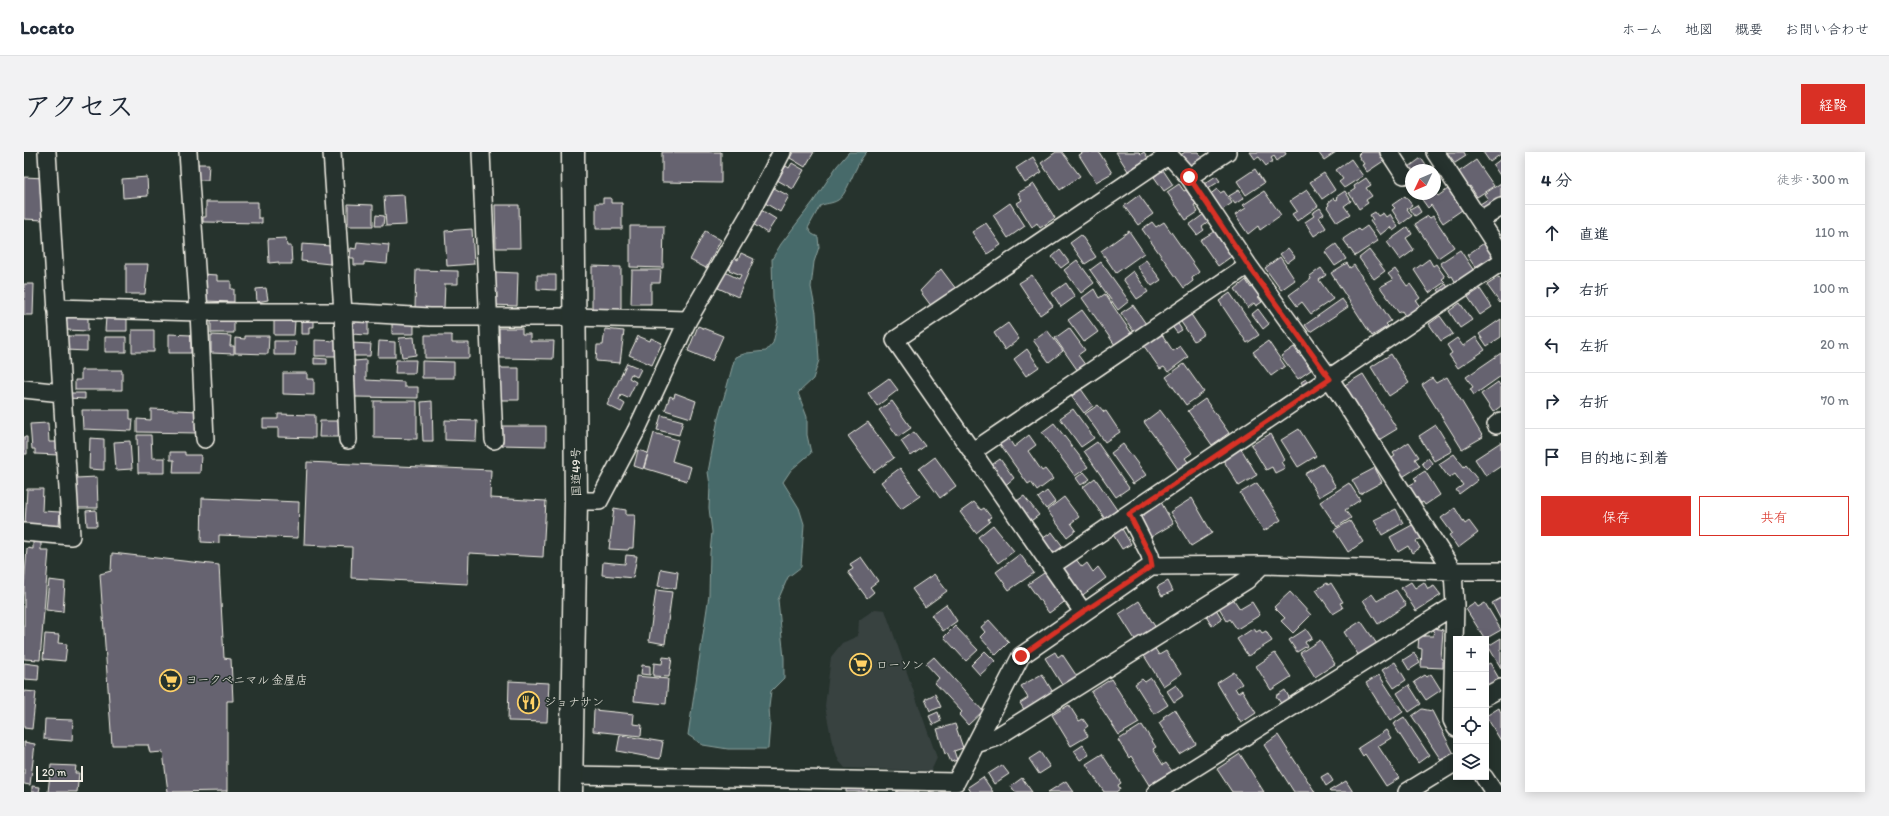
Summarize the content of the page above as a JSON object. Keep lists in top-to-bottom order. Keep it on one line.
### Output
{"streets":{"highway":["国道49号"]},"places":{"supermarket":["ローソン","ヨークベニマル 金屋店"],"restaurant":["ジョナサン"]},"scale_bar":"20 m","north":"bottom left","page":{"header":"Locato","nav":["ホーム","地図","概要","お問い合わせ"],"title":"アクセス","buttons":["経路",["保存","共有"]],"heading":["4 分","徒歩 · 300 m"],"list":[["直進","110 m"],["右折","100 m"],["左折","20 m"],["右折","70 m"],"目的地に到着"],"map_buttons":["+","−"],"scale":"20 m"}}
